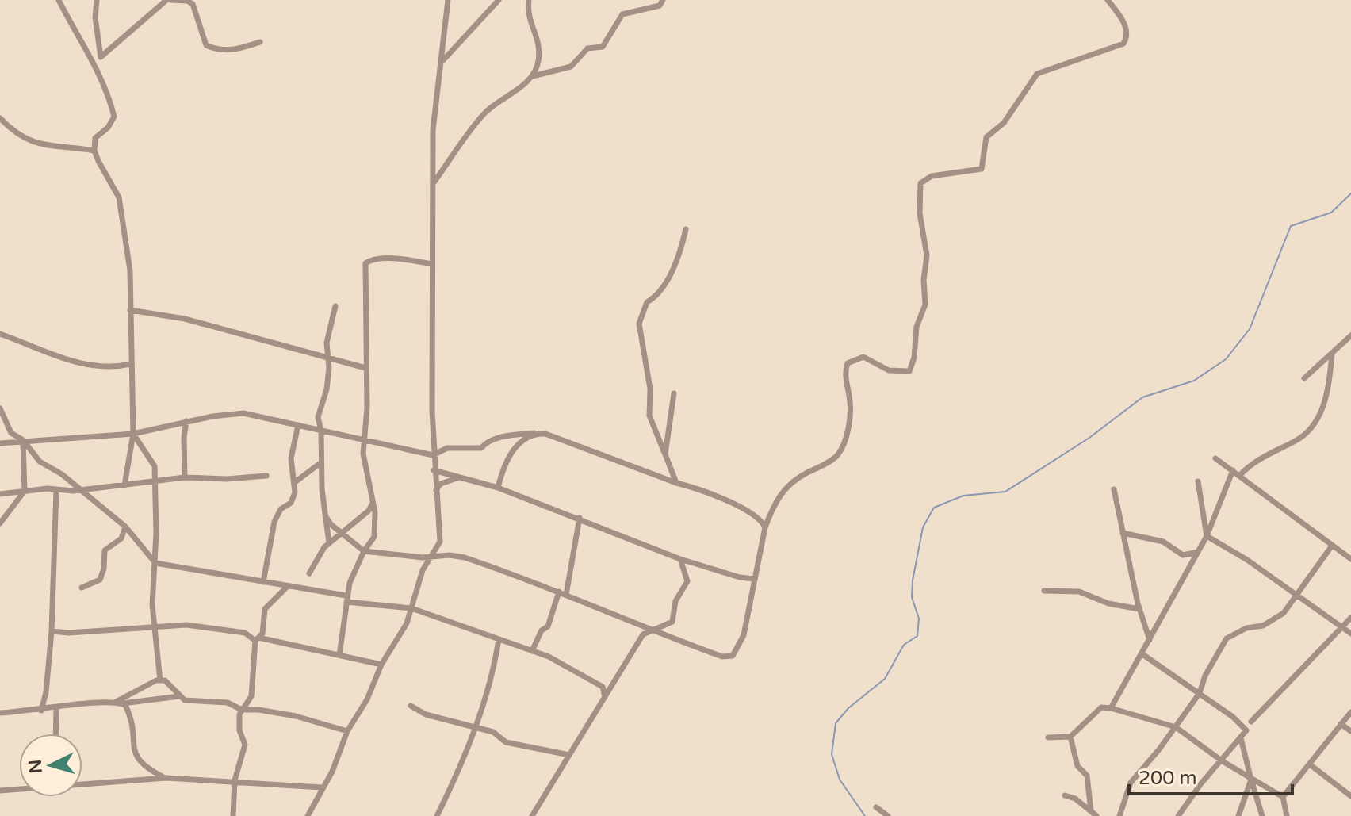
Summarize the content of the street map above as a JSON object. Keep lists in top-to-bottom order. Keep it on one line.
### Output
{"scale_bar":"200 m","north":"left"}
